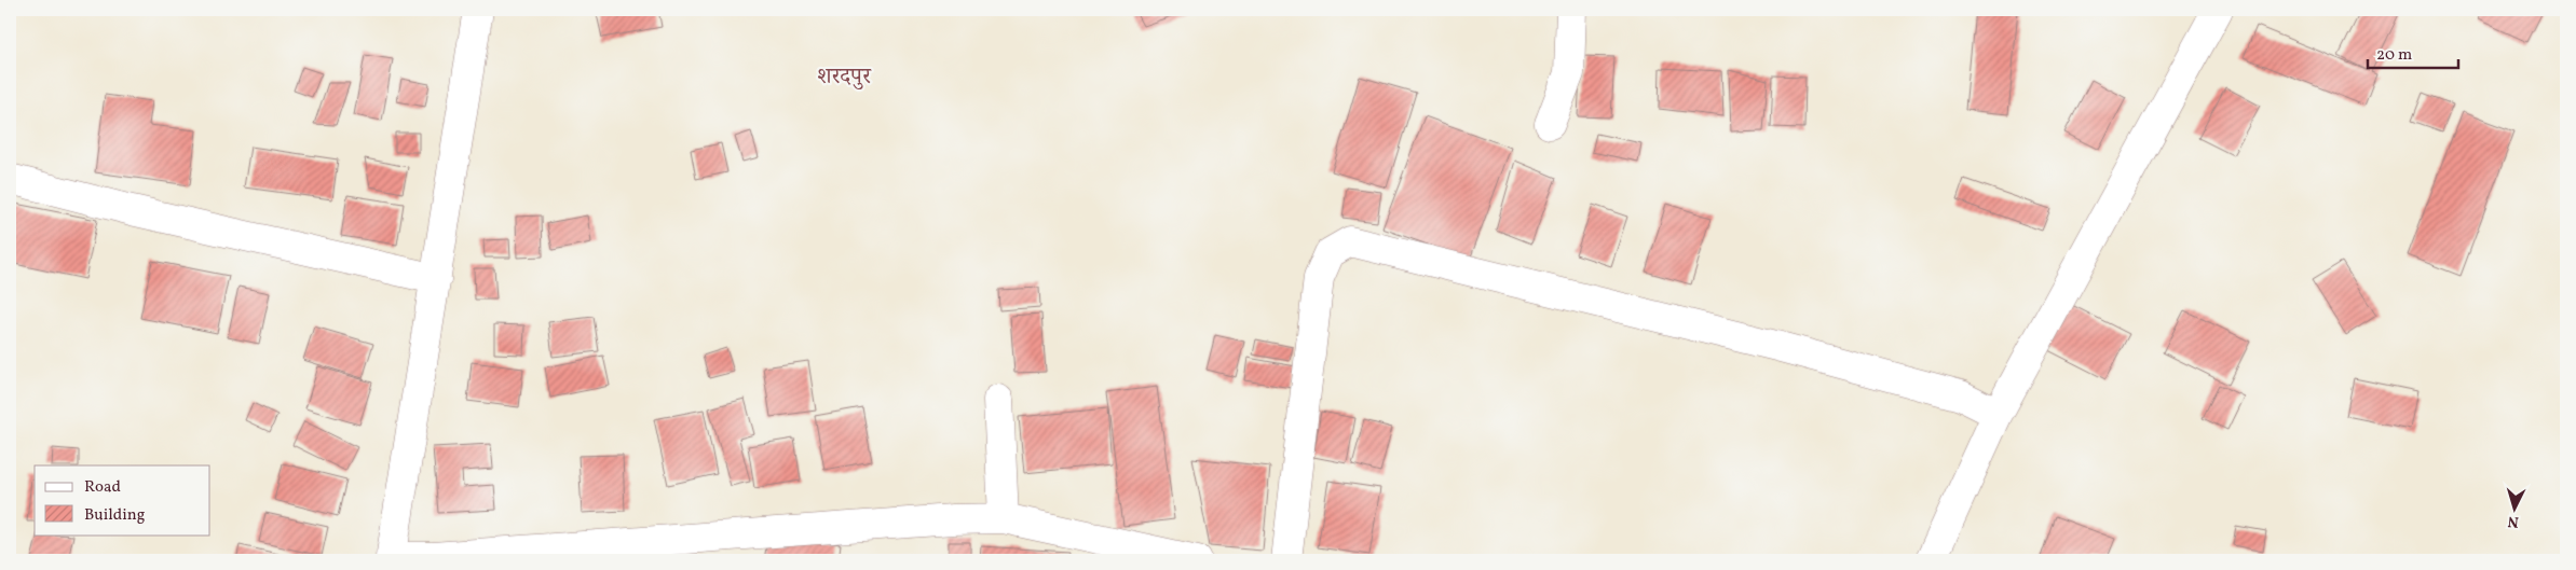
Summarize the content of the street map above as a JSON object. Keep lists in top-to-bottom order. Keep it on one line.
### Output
{"districts":["शरदपुर"],"legend":["Road","Building"],"scale_bar":"20 m","north":"bottom"}
